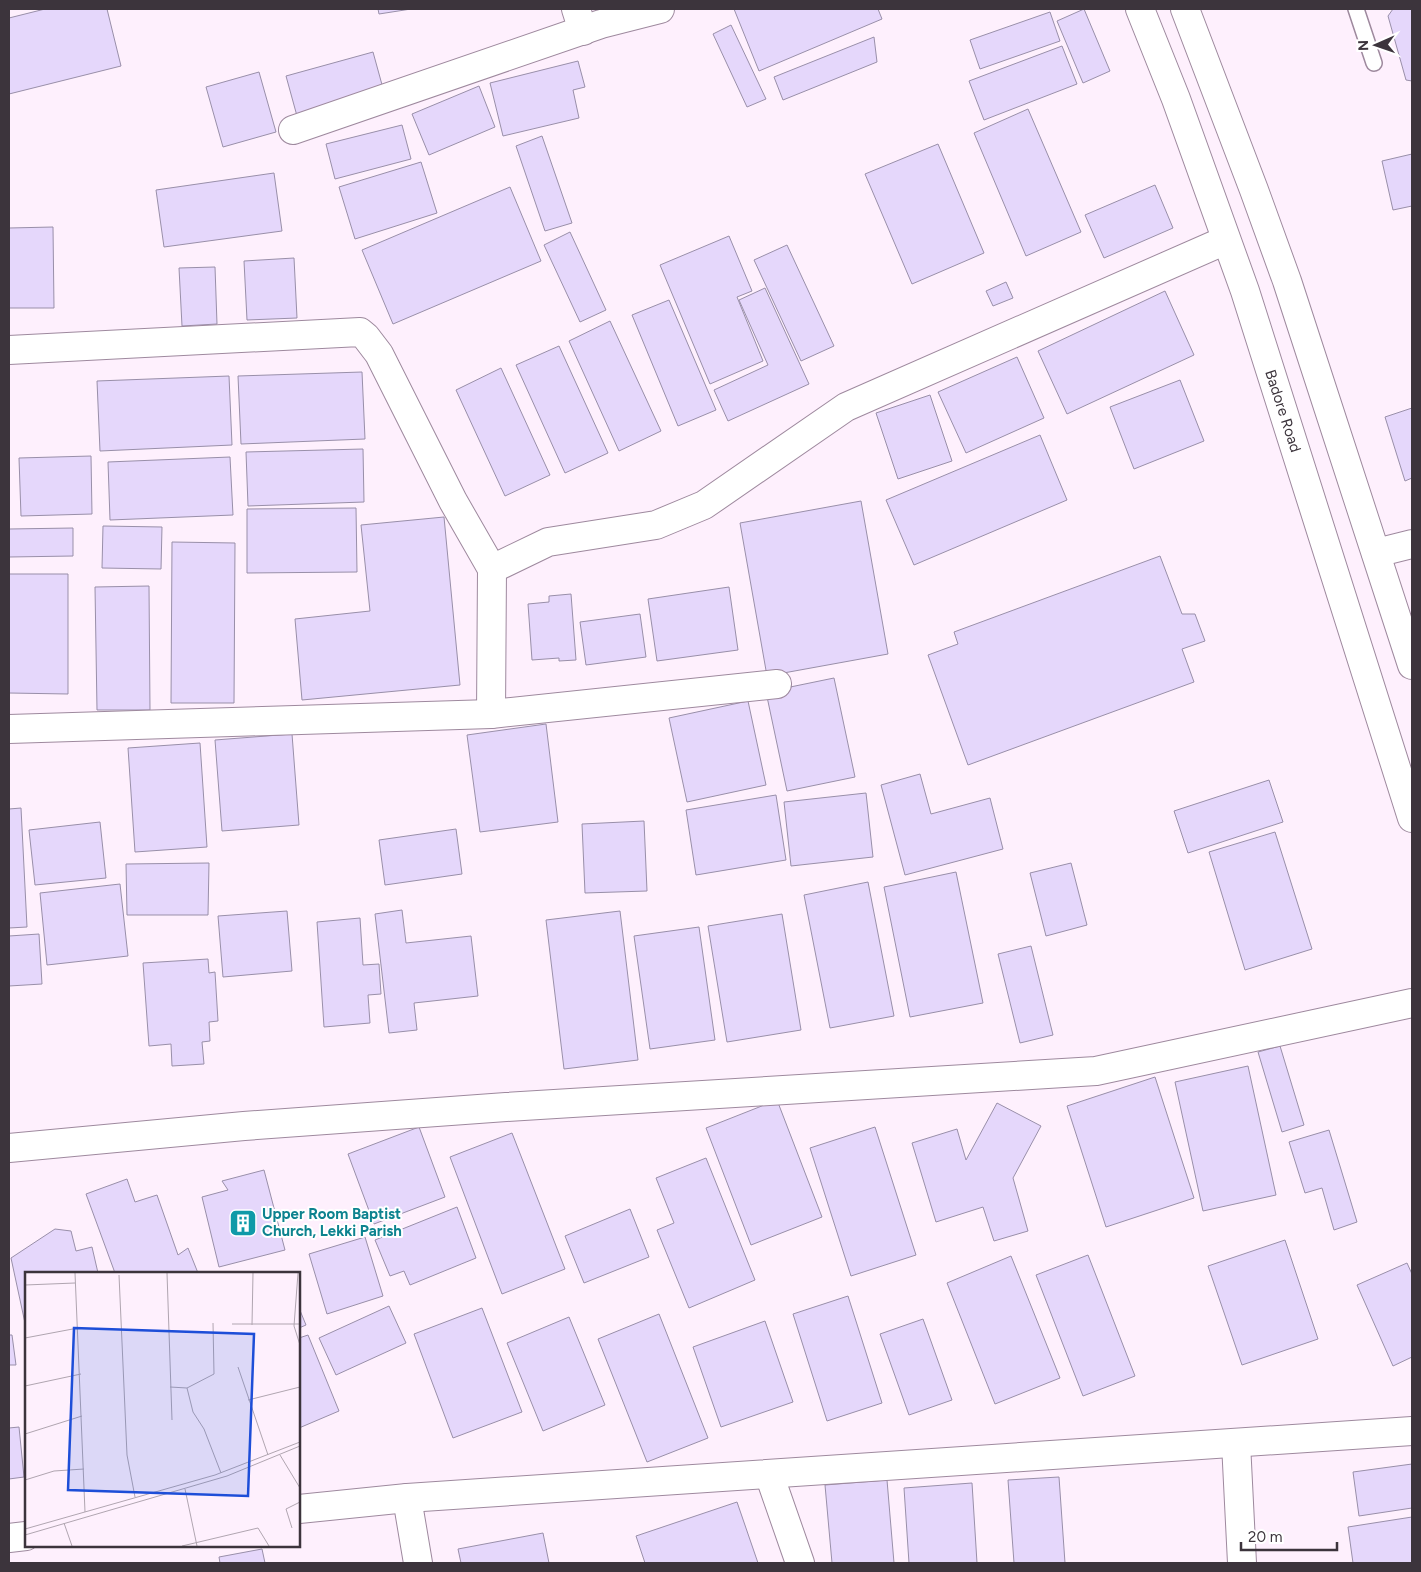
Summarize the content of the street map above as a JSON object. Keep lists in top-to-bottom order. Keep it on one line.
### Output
{"streets":{"street":["Badore Road"]},"places":{"building":["Upper Room Baptist Church, Lekki Parish"]},"scale_bar":"20 m","north":"left"}
